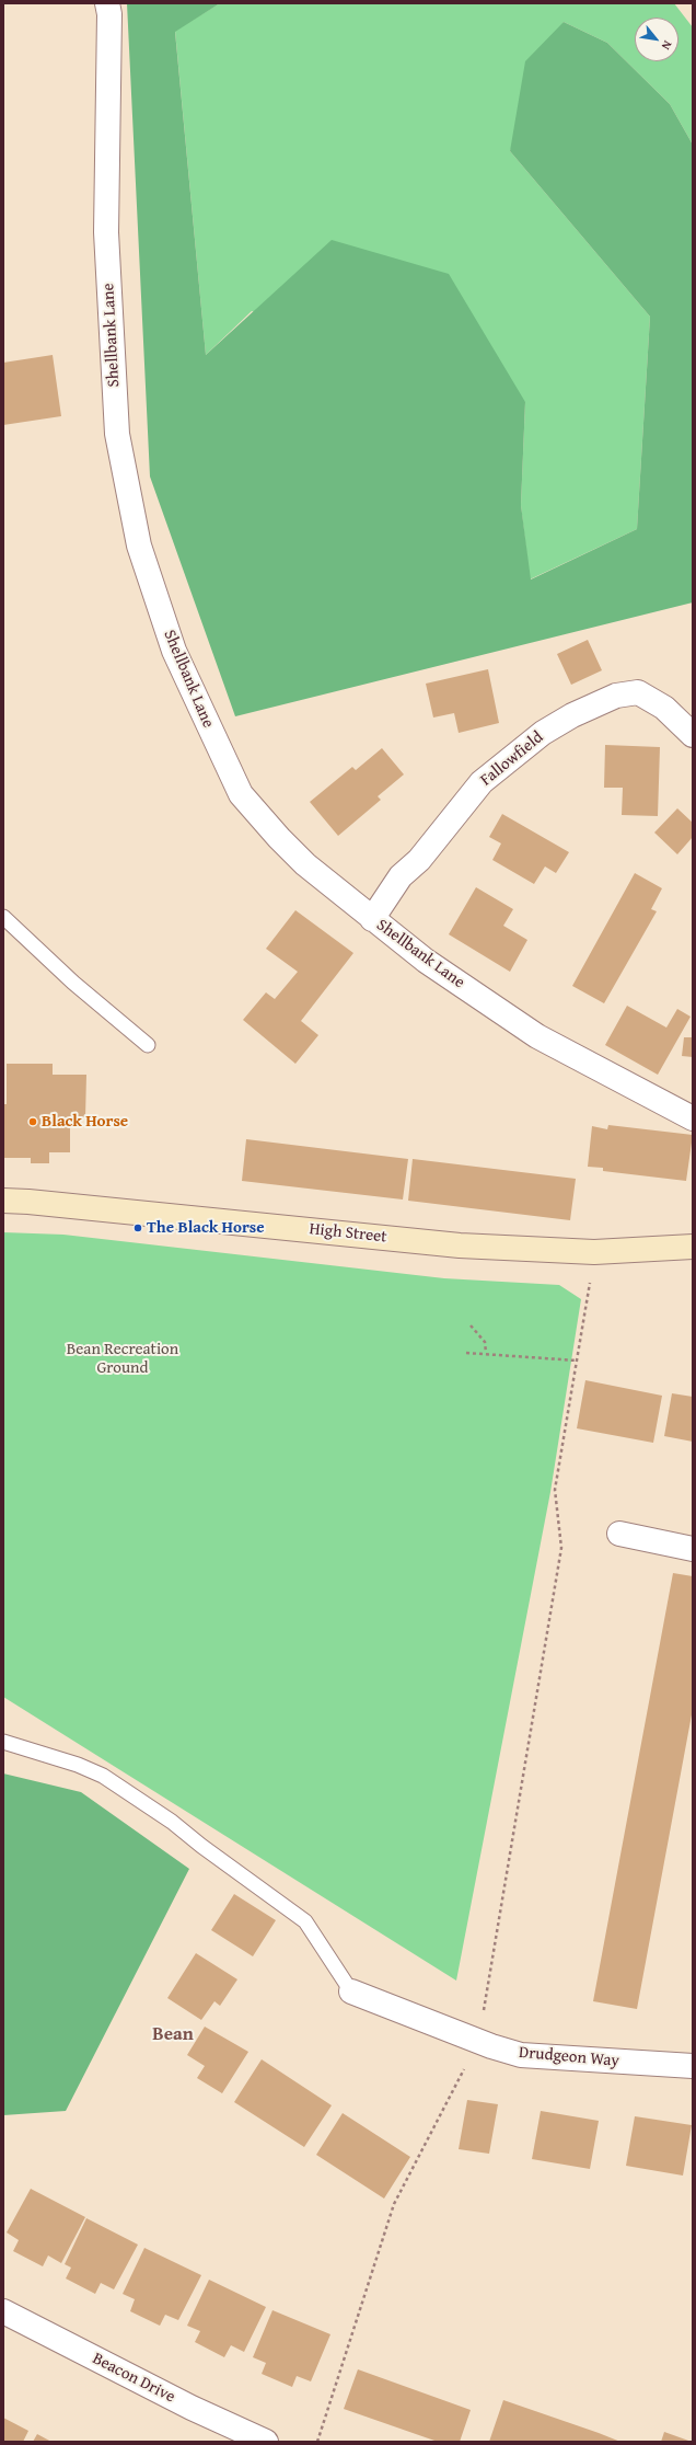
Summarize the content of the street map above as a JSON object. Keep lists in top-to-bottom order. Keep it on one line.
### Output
{"streets":{"main road":["High Street"],"street":["Shellbank Lane","Fallowfield","Drudgeon Way","Beacon Drive"]},"crossings":[["Shellbank Lane","Fallowfield"]],"districts":["Bean"],"parks":["Bean Recreation Ground"],"places":["Black Horse","The Black Horse"],"north":"bottom right"}
